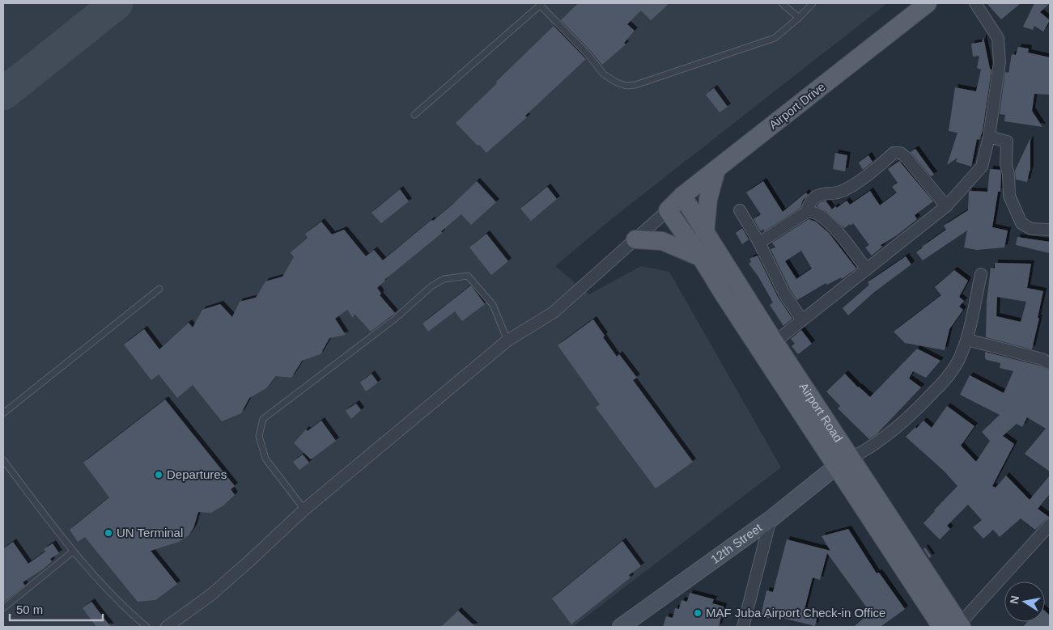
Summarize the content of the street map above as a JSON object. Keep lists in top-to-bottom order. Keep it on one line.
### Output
{"streets":{"main road":["Airport Drive","Airport Road"],"street":["12th Street"]},"crossings":[["Airport Drive","Airport Road"],["Airport Road","12th Street"]],"places":["Departures","UN Terminal","MAF Juba Airport Check-in Office"],"scale_bar":"50 m","north":"left"}
